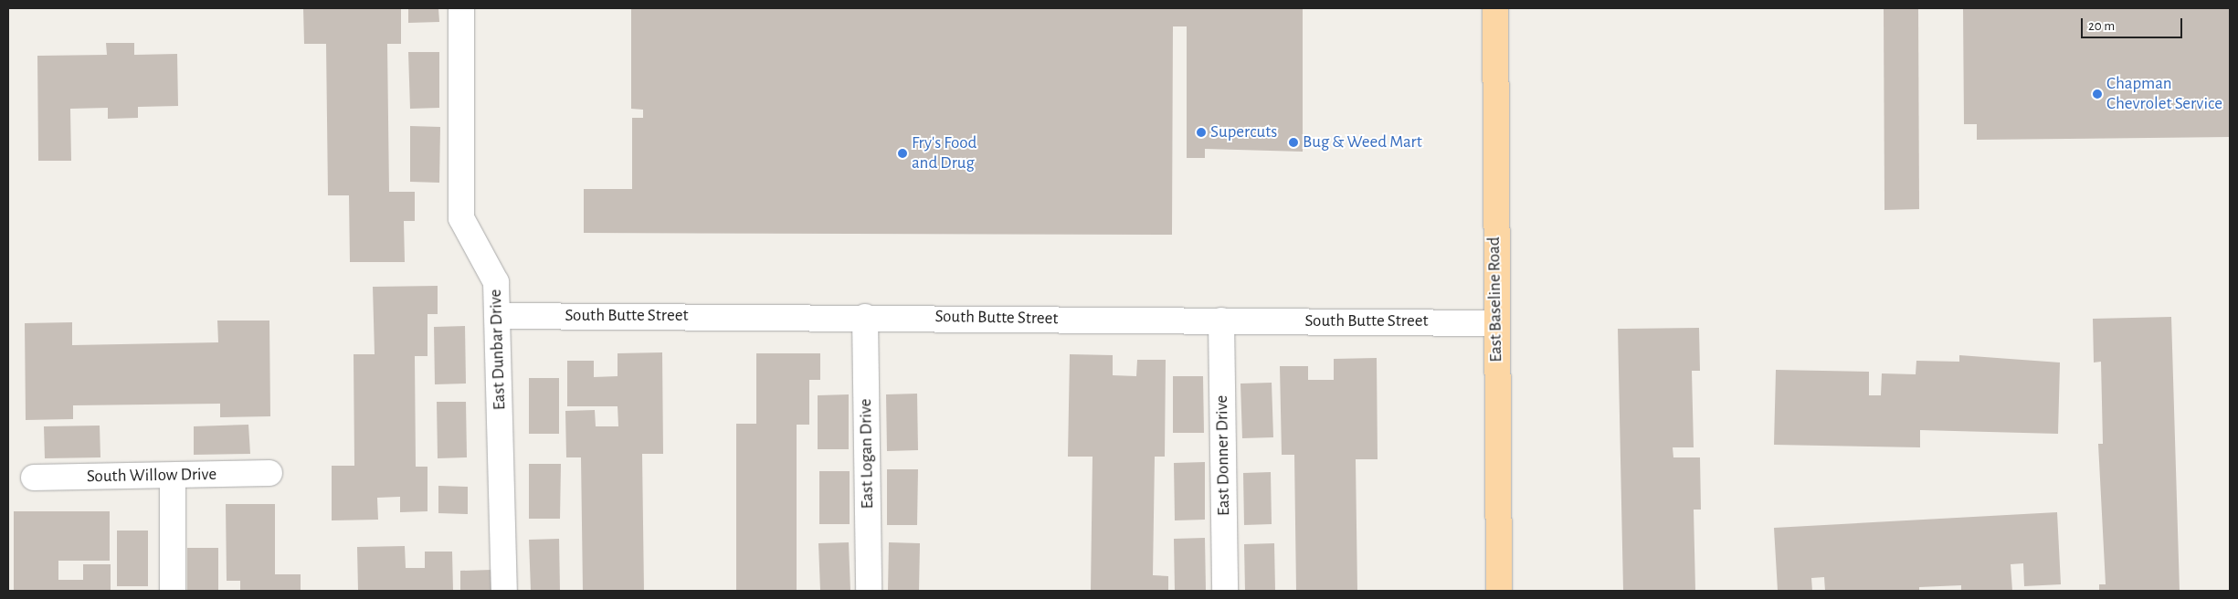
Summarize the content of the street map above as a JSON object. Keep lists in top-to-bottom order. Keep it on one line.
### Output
{"streets":{"main road":["East Baseline Road"],"street":["South Butte Street","East Dunbar Drive","East Logan Drive","East Donner Drive","South Willow Drive"]},"crossings":[["East Baseline Road","South Butte Street"],["South Butte Street","East Dunbar Drive"],["South Butte Street","East Logan Drive"],["South Butte Street","East Donner Drive"]],"places":["Chapman Chevrolet Service","Supercuts","Bug & Weed Mart","Fry's Food and Drug"],"scale_bar":"20 m"}
